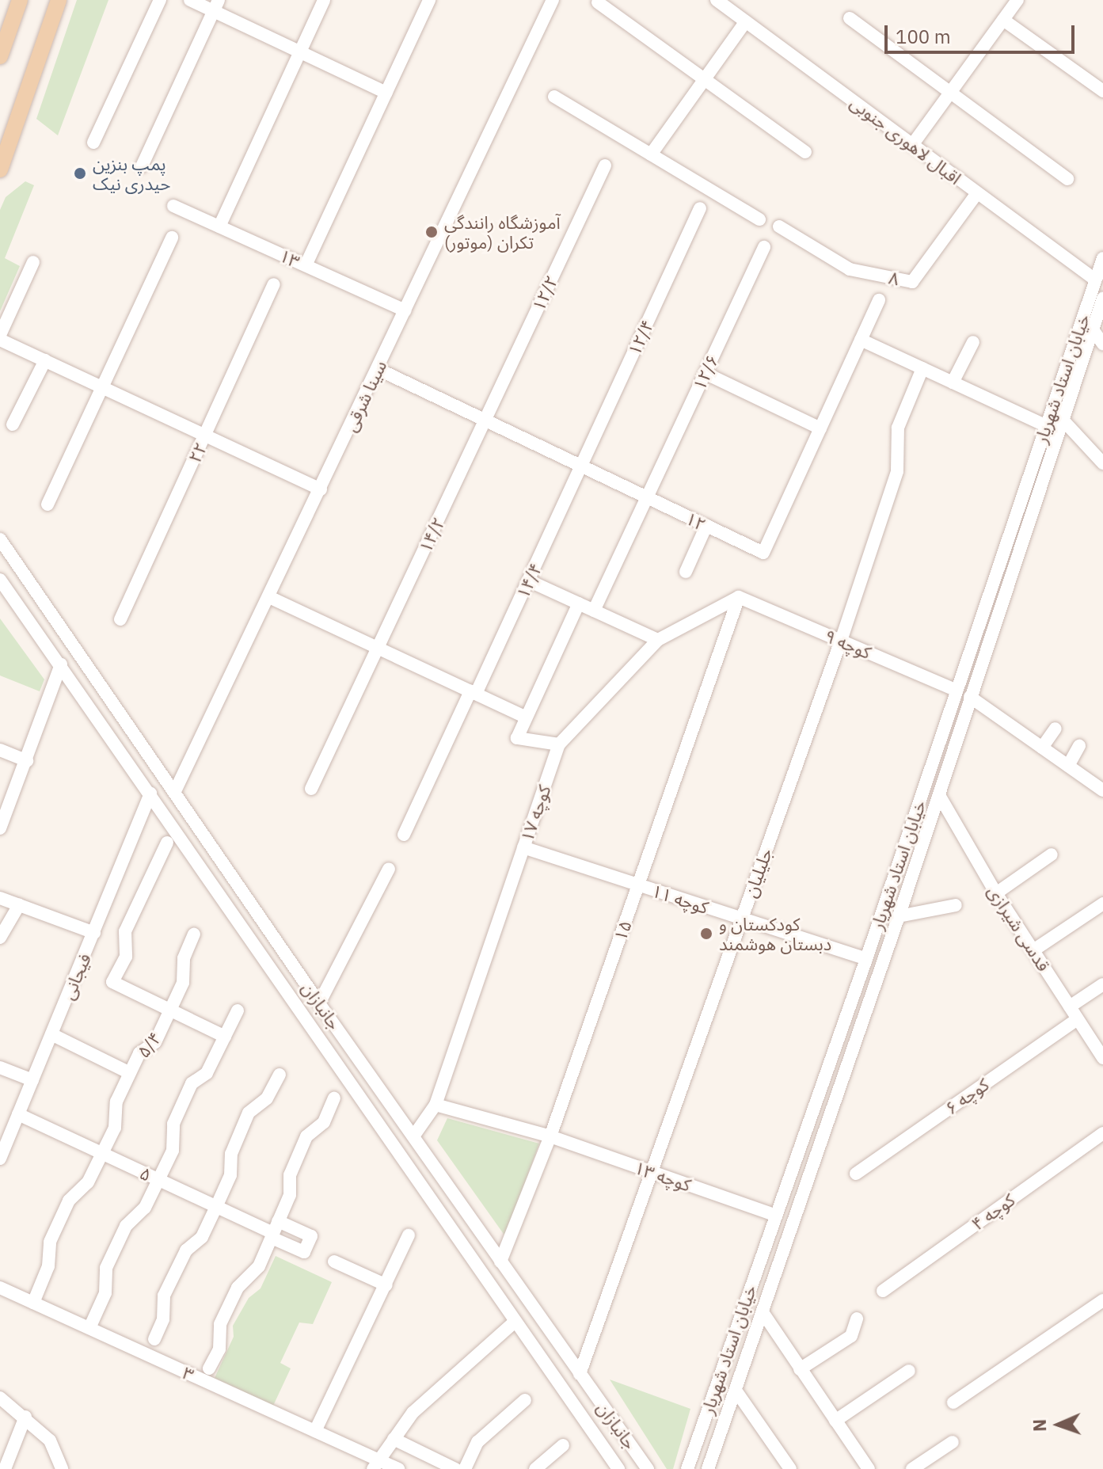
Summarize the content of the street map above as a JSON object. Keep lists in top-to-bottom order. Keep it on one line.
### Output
{"streets":{"street":["اقبال لاهوری جنوبی","۱۳","۸","۱۲/۲","۱۲/۴","۱۲/۶","خیابان استاد شهریار","سینا شرقی","۲۲","۱۲","۱۴/۲","۱۴/۴","کوچه ۹","کوچه ۱۷","جلیلیان","کوچه ۱۱","قدسی شیرازی","۱۵","فیجانی","جانبازان","۵/۴","کوچه ۶","۵","کوچه ۱۳","کوچه ۴","۳"]},"crossings":[["اقبال لاهوری جنوبی","۸"],["اقبال لاهوری جنوبی","خیابان استاد شهریار"],["۱۳","سینا شرقی"],["۱۲/۲","۱۲"],["۱۲/۲","۱۴/۲"],["۱۲/۴","۱۲"],["۱۲/۴","۱۴/۴"],["۱۲/۶","۱۲"],["خیابان استاد شهریار","کوچه ۹"],["خیابان استاد شهریار","کوچه ۱۱"],["خیابان استاد شهریار","قدسی شیرازی"],["خیابان استاد شهریار","کوچه ۱۳"],["سینا شرقی","۱۲"],["سینا شرقی","جانبازان"],["۱۲","۱۴/۲"],["۱۲","۱۴/۴"],["کوچه ۹","کوچه ۱۷"],["کوچه ۹","جلیلیان"],["کوچه ۹","۱۵"],["کوچه ۱۷","کوچه ۱۱"],["کوچه ۱۷","۱۵"],["کوچه ۱۷","جانبازان"],["کوچه ۱۷","کوچه ۱۳"],["جلیلیان","کوچه ۱۱"],["جلیلیان","جانبازان"],["جلیلیان","کوچه ۱۳"],["کوچه ۱۱","۱۵"],["قدسی شیرازی","کوچه ۶"],["۱۵","جانبازان"],["۱۵","کوچه ۱۳"],["فیجانی","جانبازان"],["فیجانی","۵"],["۵/۴","۵"],["۵/۴","۳"]],"places":["پمپ بنزین حیدری نیک","آموزشگاه رانندگی تکران (موتور)","کودکستان و دبستان هوشمند"],"scale_bar":"100 m","north":"left"}
